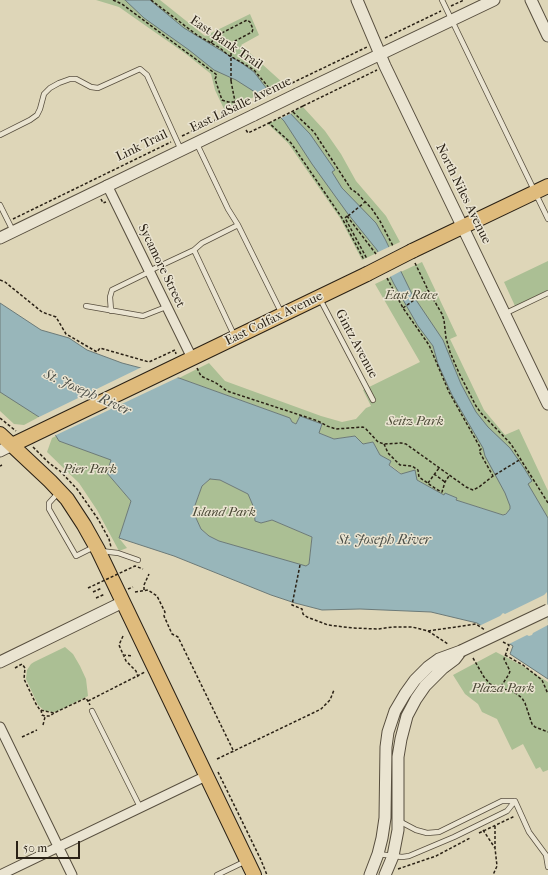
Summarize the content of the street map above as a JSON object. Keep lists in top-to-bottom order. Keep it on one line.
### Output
{"streets":{"main road":["East Colfax Avenue"],"street":["East LaSalle Avenue","North Niles Avenue","Sycamore Street"],"lane":["Gintz Avenue"],"path":["East Bank Trail","Link Trail"]},"crossings":[["East LaSalle Avenue","Link Trail"],["East LaSalle Avenue","North Niles Avenue"],["East LaSalle Avenue","Sycamore Street"],["North Niles Avenue","East Colfax Avenue"],["Sycamore Street","East Colfax Avenue"],["East Colfax Avenue","Gintz Avenue"]],"water":["St. Joseph River"],"parks":["East Race","Seitz Park","Pier Park","Island Park","Plaza Park"],"scale_bar":"50 m"}
